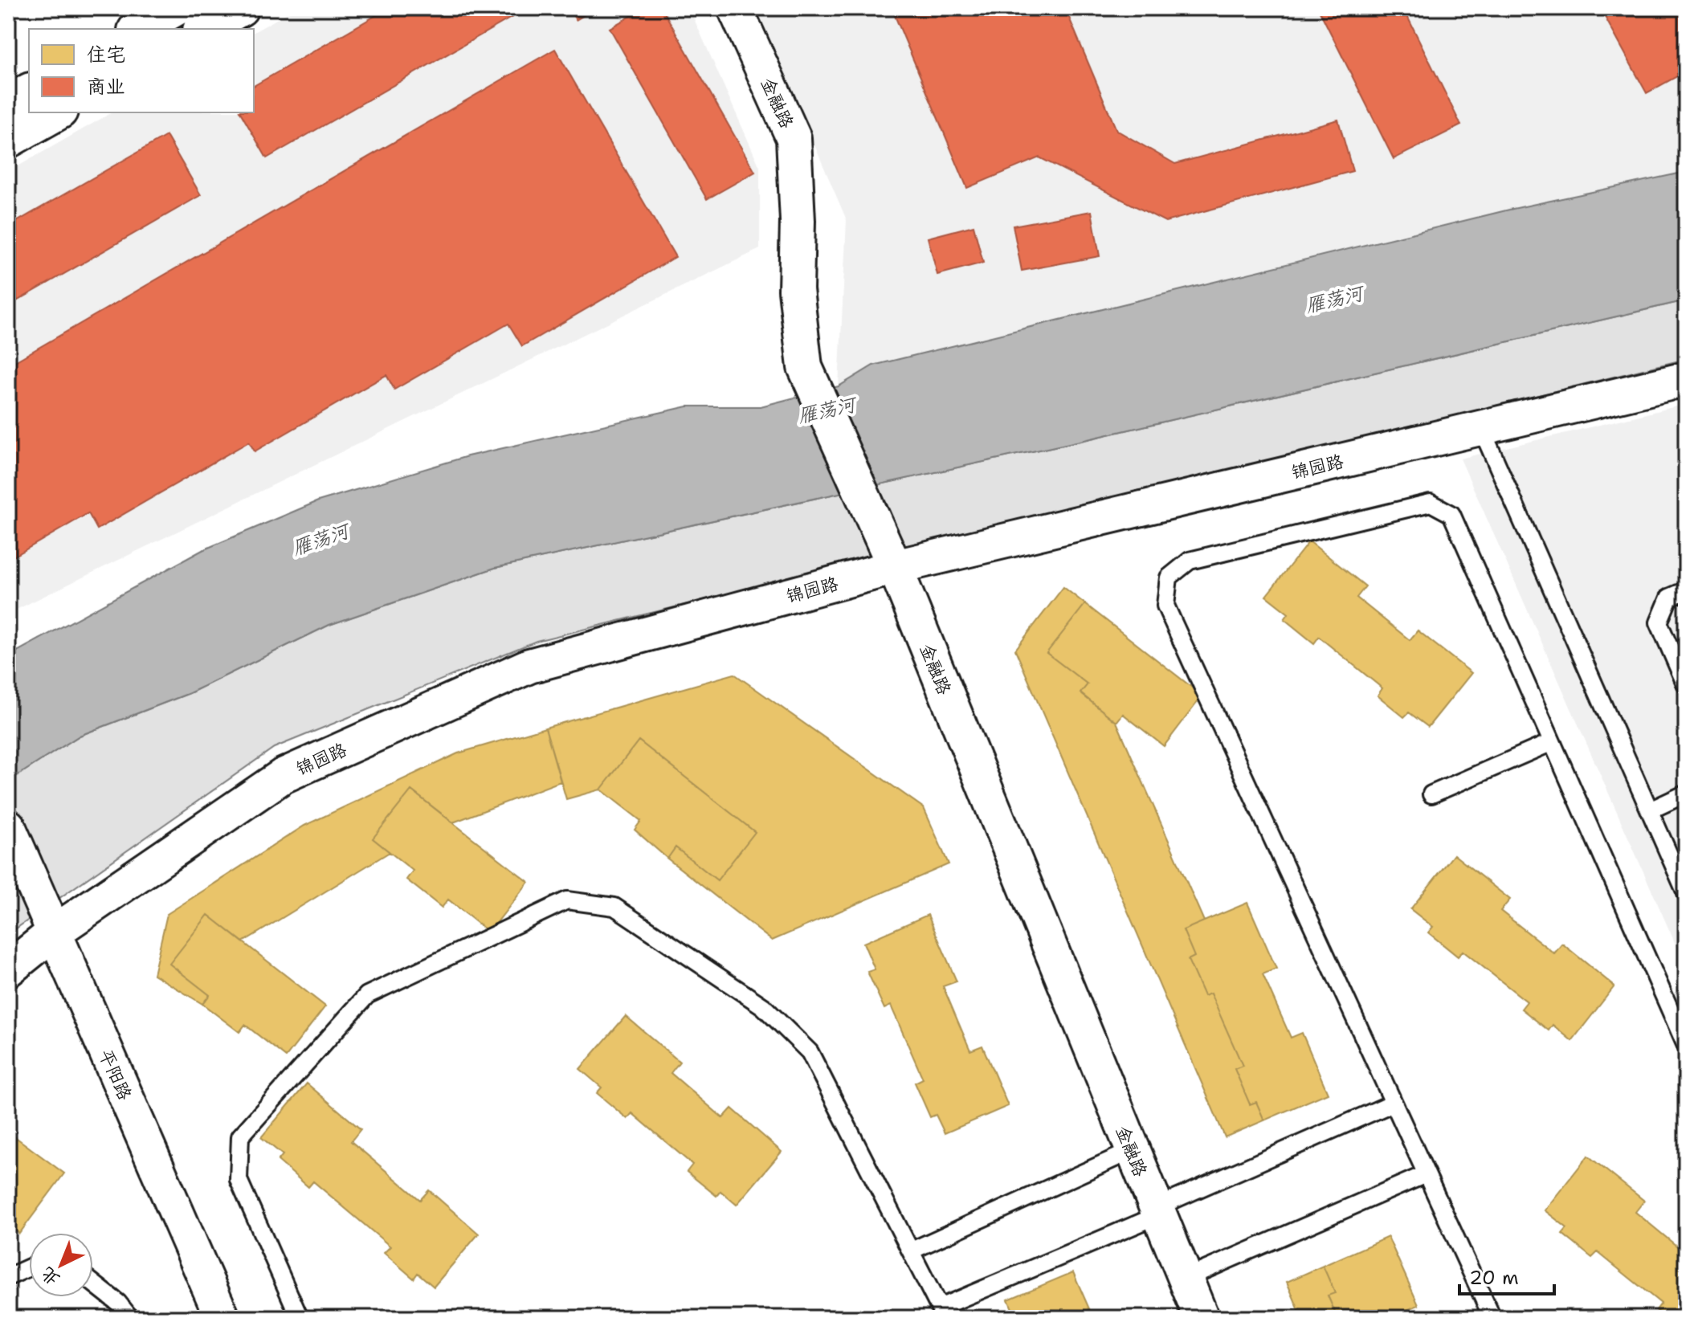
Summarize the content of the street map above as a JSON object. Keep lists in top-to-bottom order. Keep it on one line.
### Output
{"streets":{"street":["金融路","锦园路","平阳路"]},"crossings":[["金融路","锦园路"],["锦园路","平阳路"]],"water":["雁荡河"],"legend":["住宅","商业"],"scale_bar":"20 m","north":"bottom left"}
